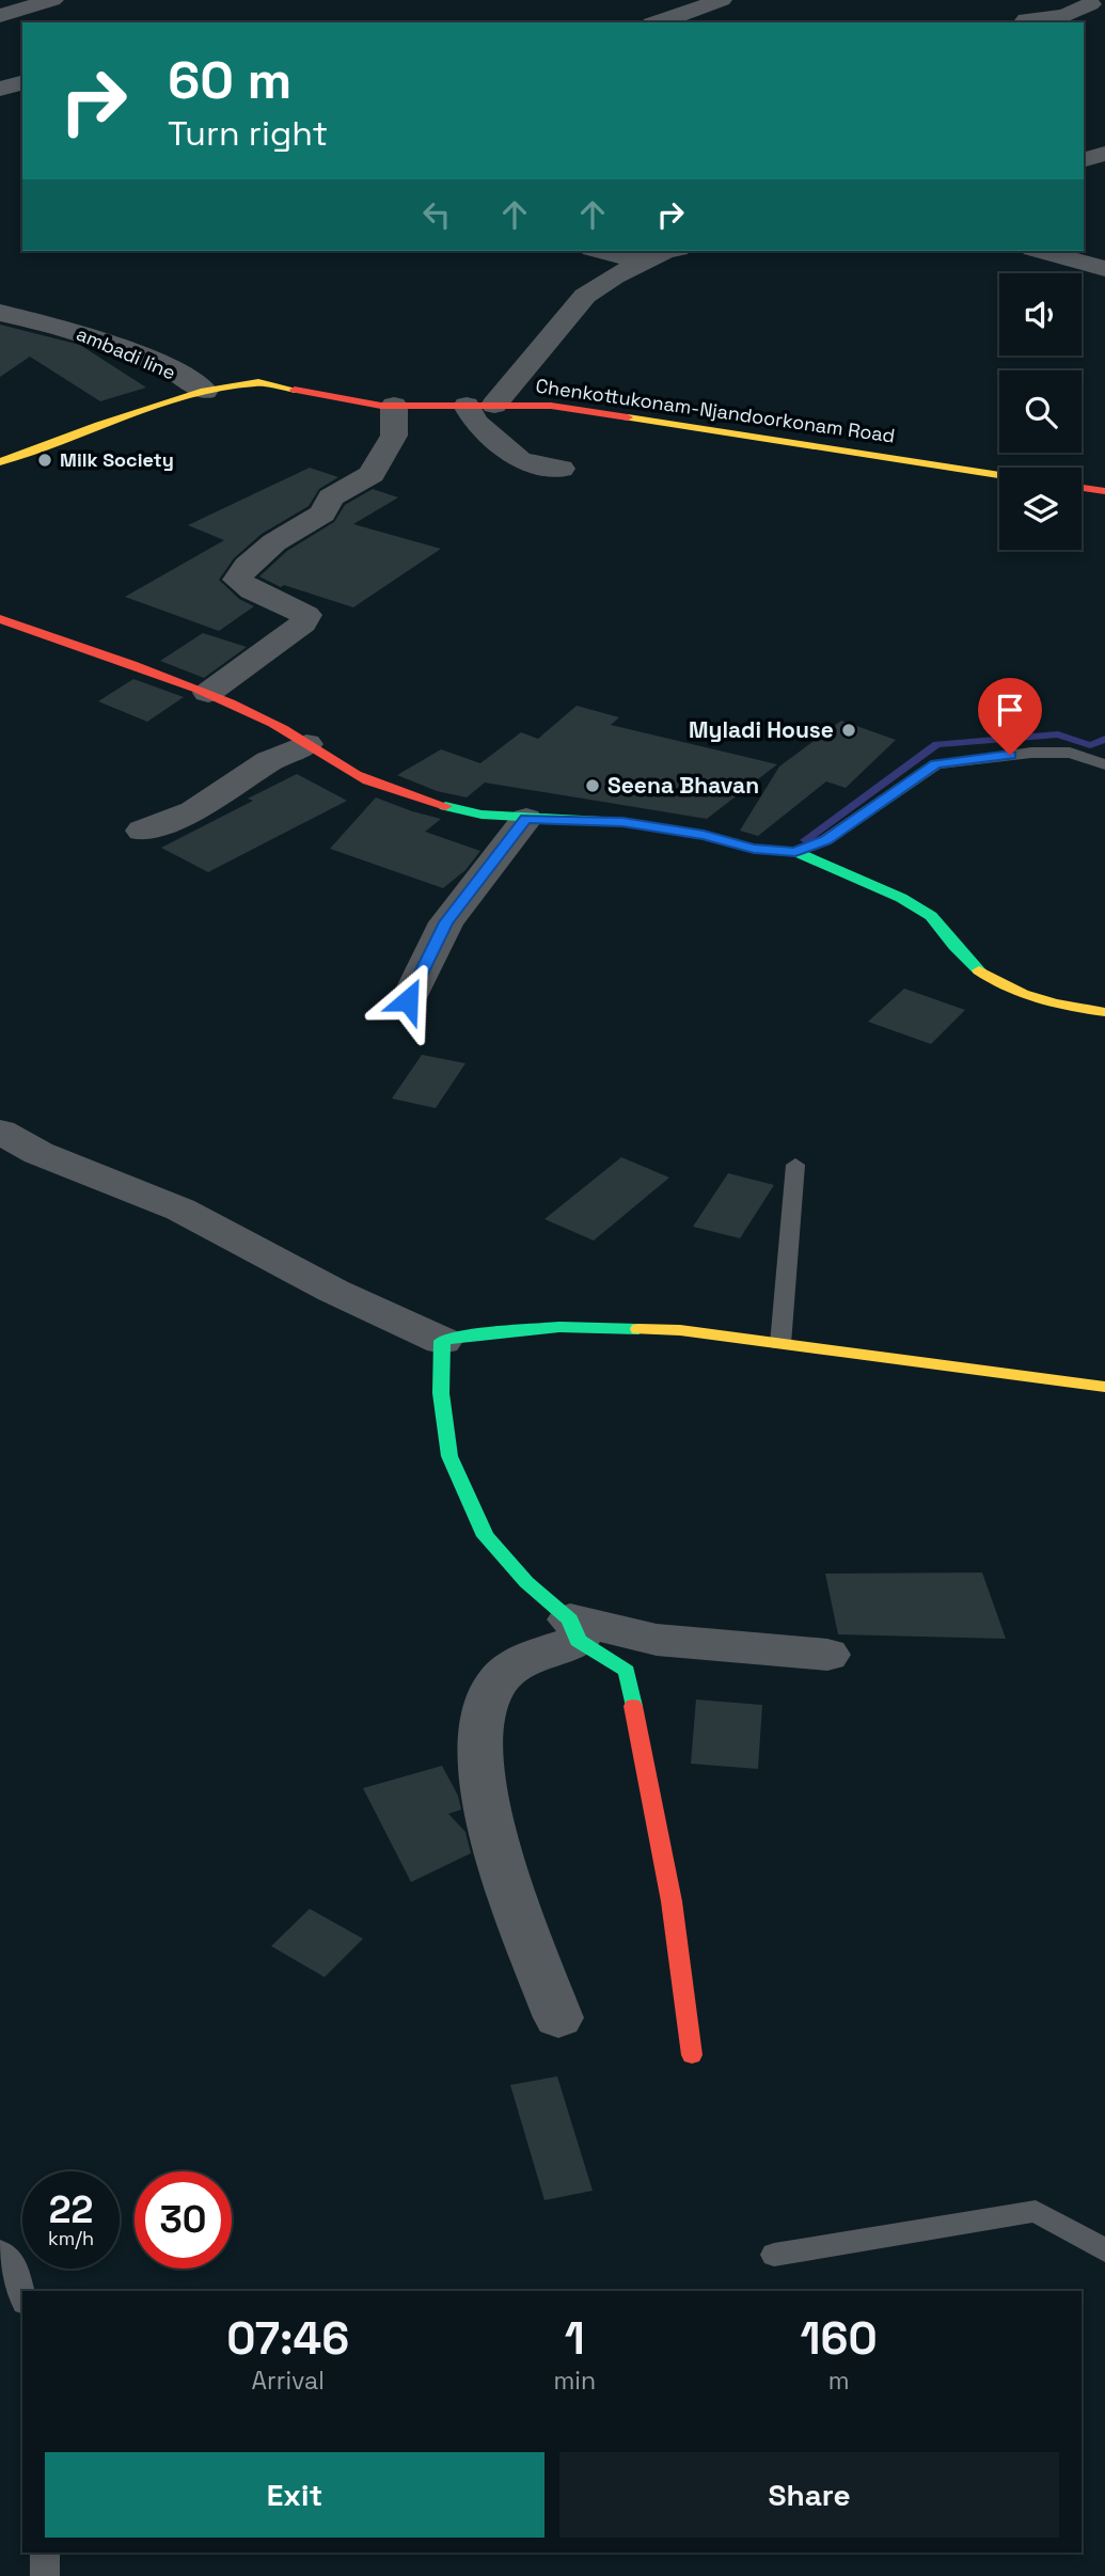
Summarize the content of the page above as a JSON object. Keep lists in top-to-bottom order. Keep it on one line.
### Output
{"streets":{"street":["ambadi line","Chenkottukonam-Njandoorkonam Road"]},"crossings":[["ambadi line","Chenkottukonam-Njandoorkonam Road"]],"places":["Milk Society","Myladi House","Seena Bhavan"],"page":{"turn":["60 m","Turn right"],"speed":"22 km/h","limit":"30","eta":["07:46","Arrival","1","min","160","m"],"buttons":["Exit","Share"]}}
